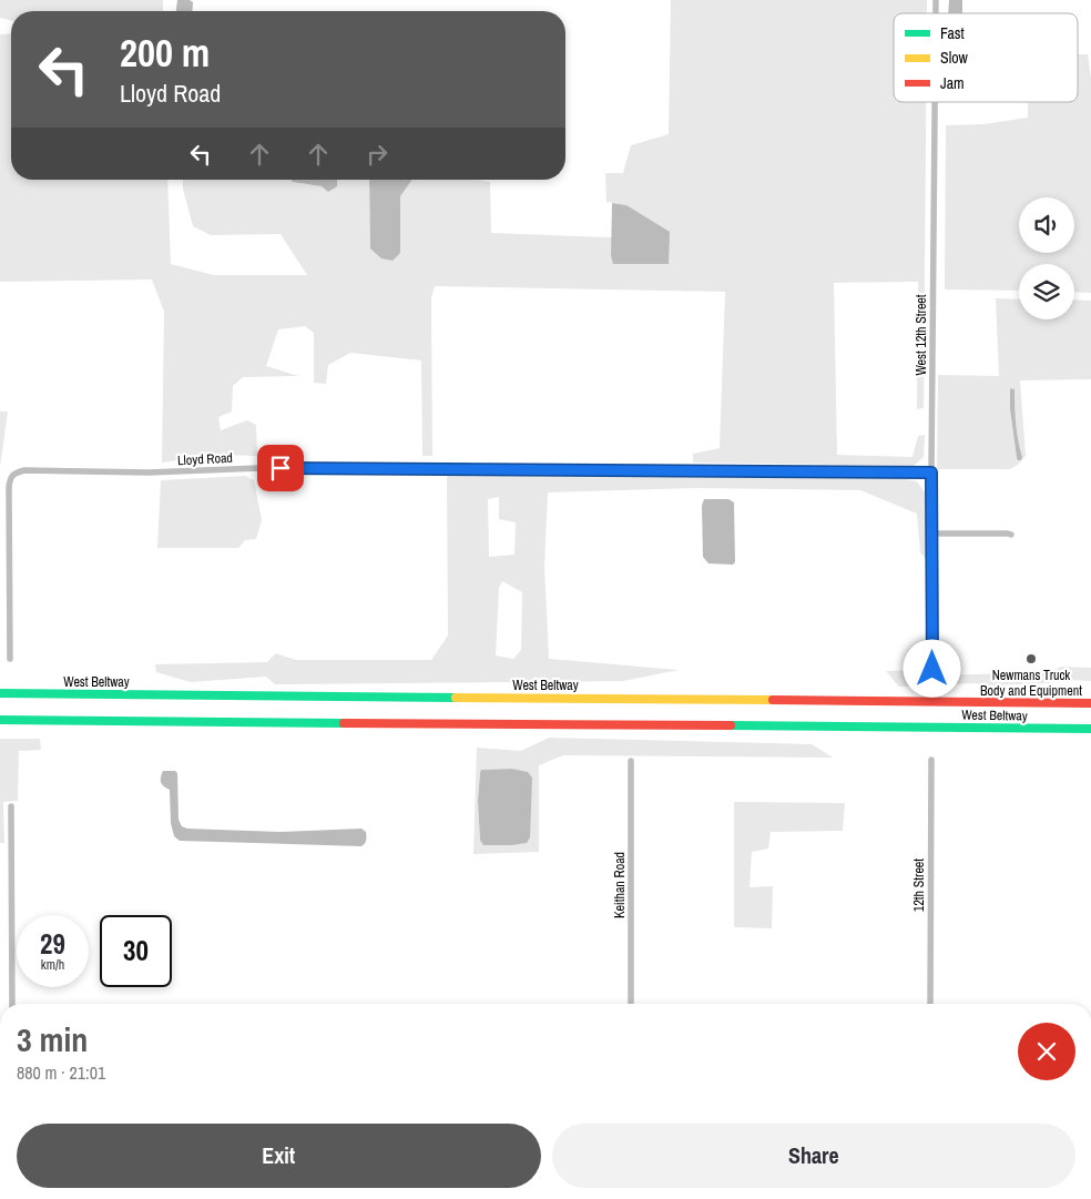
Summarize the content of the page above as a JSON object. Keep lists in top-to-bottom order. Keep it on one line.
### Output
{"streets":{"main road":["West Beltway"],"street":["West 12th Street","Lloyd Road","Keithan Road","12th Street"]},"crossings":[["West 12th Street","Lloyd Road"]],"places":["Newmans Truck Body and Equipment"],"legend":["Fast","Slow","Jam"],"page":{"turn":["200 m","Lloyd Road"],"speed":"29 km/h","limit":"30","heading":["3 min","880 m · 21:01"],"buttons":["Exit","Share"]}}
